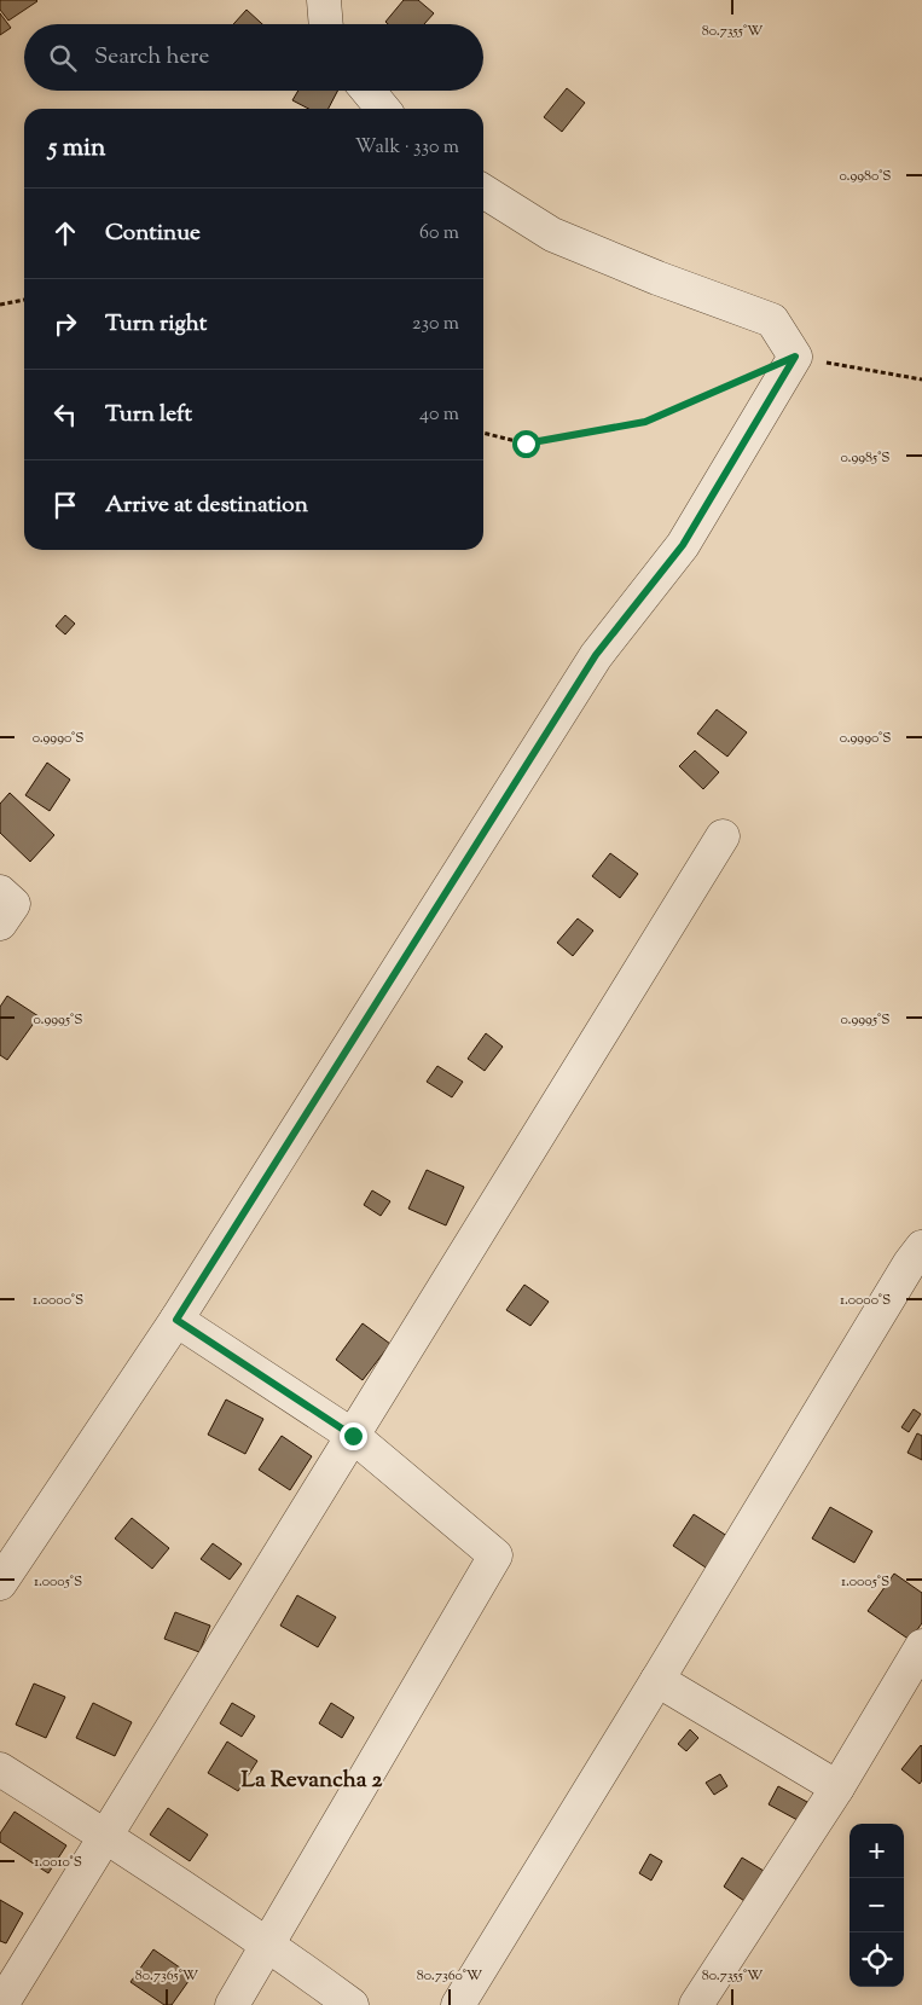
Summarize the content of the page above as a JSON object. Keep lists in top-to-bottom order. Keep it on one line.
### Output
{"districts":["La Revancha 2"],"page":{"search":"Search here","heading":["5 min","Walk · 330 m"],"list":[["Continue","60 m"],["Turn right","230 m"],["Turn left","40 m"],"Arrive at destination"],"map_buttons":["+","−"]},"coordinates":["80.7355°W","0.9980°S","0.9985°S","0.9990°S","0.9995°S","1.0000°S","1.0005°S","1.0010°S","80.7365°W","80.7360°W"]}
